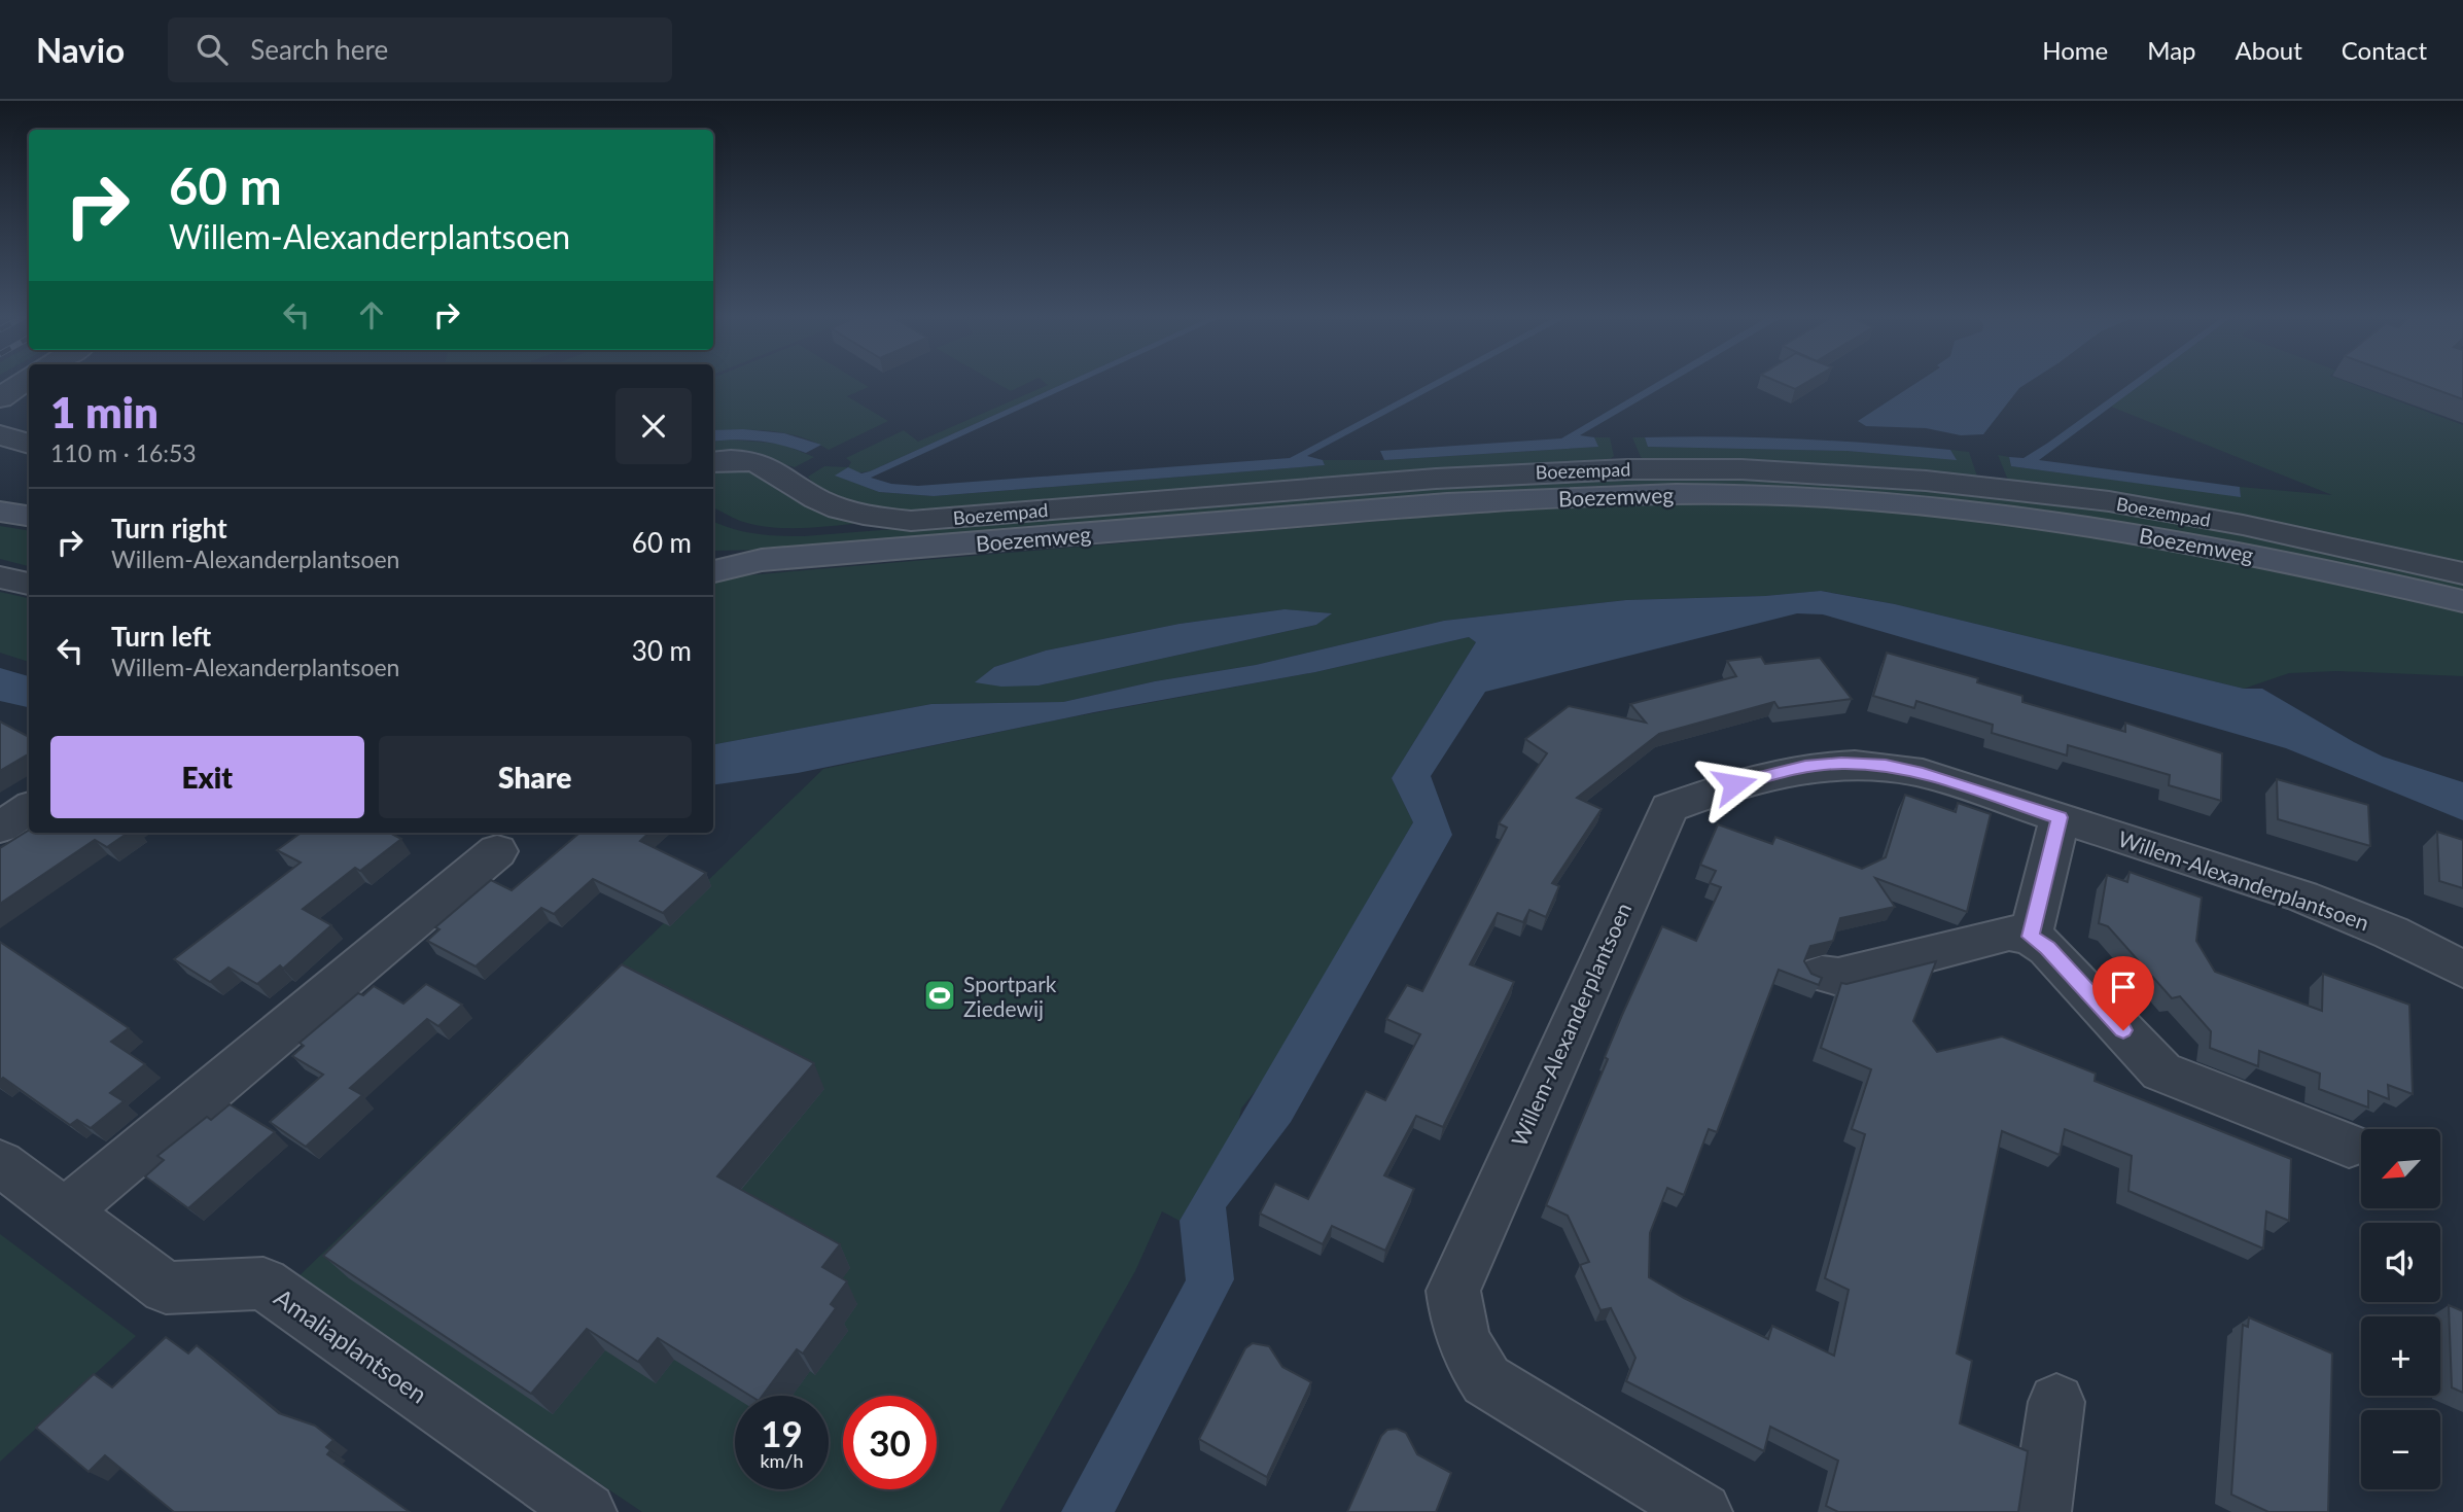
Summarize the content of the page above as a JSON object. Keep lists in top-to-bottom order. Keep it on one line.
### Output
{"streets":{"main road":["Boezemweg"],"street":["Boezempad","Willem-Alexanderplantsoen","Amaliaplantsoen"]},"places":{"sports":["Sportpark Ziedewij"]},"north":"bottom left","page":{"header":"Navio","search":"Search here","nav":["Home","Map","About","Contact"],"turn":["60 m","Willem-Alexanderplantsoen"],"heading":["1 min","110 m · 16:53"],"list":[{"name":"Turn right","note":"Willem-Alexanderplantsoen","value":"60 m"},{"name":"Turn left","note":"Willem-Alexanderplantsoen","value":"30 m"}],"buttons":["Exit","Share"],"map_buttons":["+","−"],"speed":"19 km/h","limit":"30"}}
